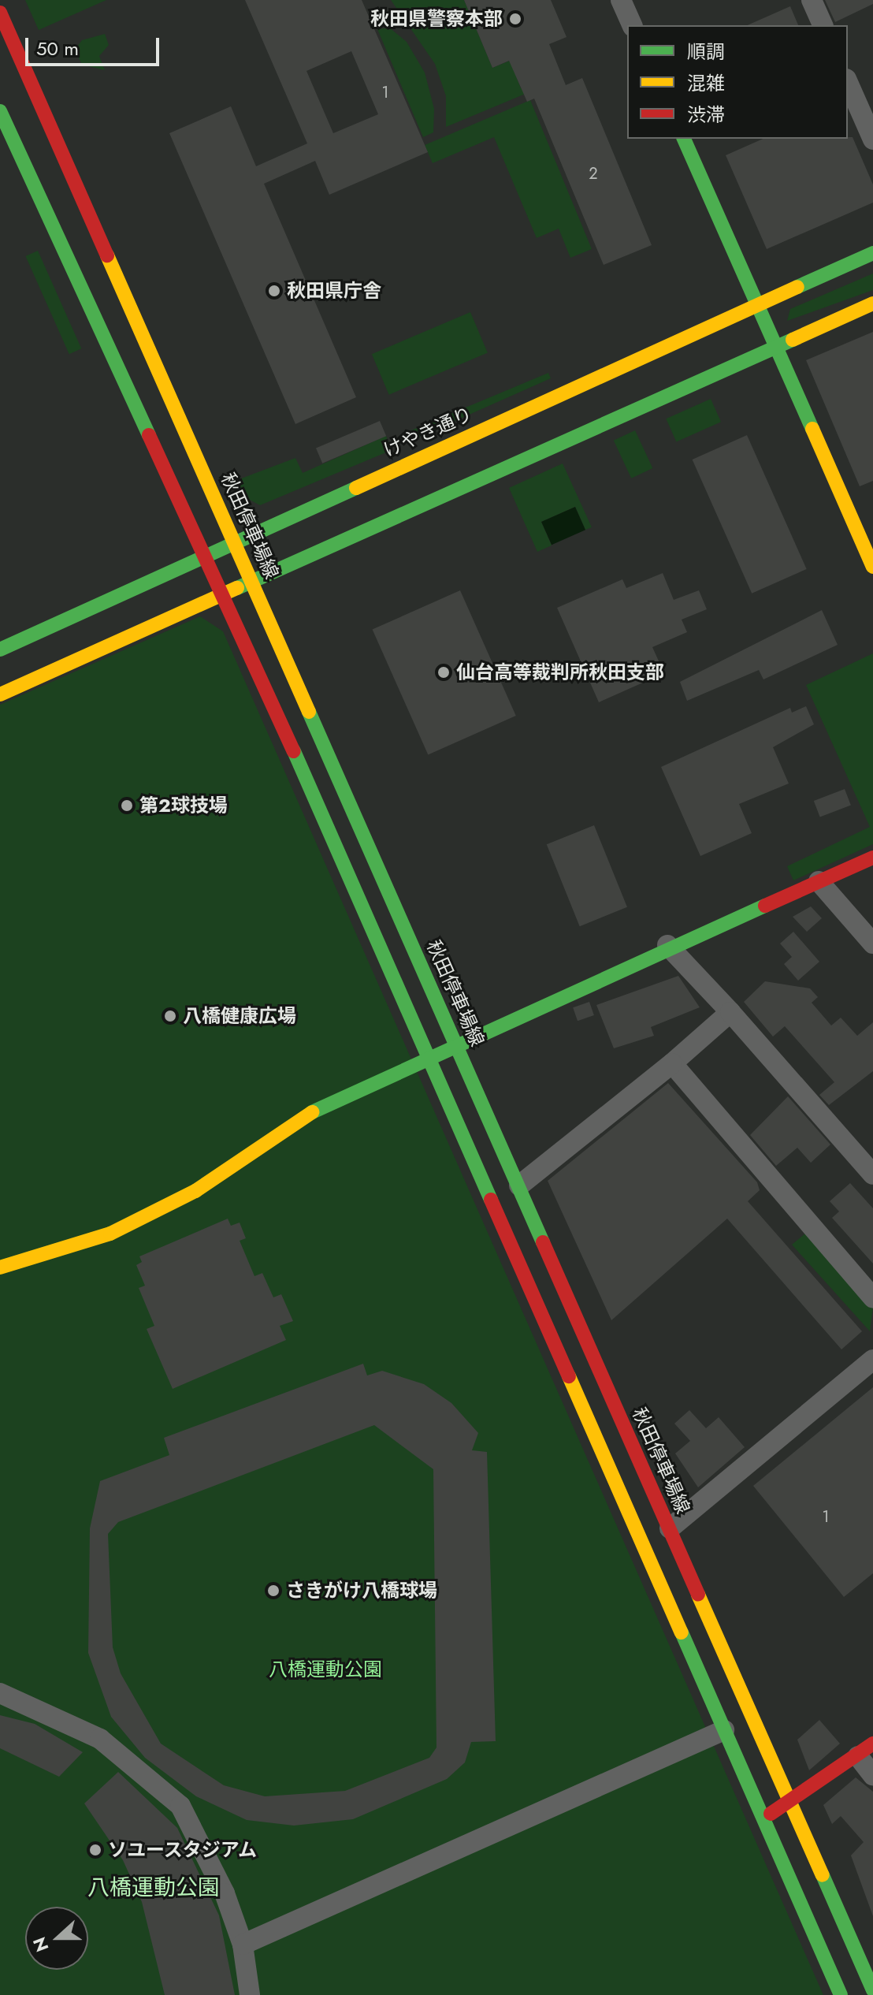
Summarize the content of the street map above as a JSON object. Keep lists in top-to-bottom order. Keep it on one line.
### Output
{"streets":{"main road":["けやき通り","秋田停車場線"]},"crossings":[["けやき通り","秋田停車場線"]],"districts":["八橋運動公園"],"parks":["八橋運動公園"],"places":["秋田県警察本部","秋田県庁舎","仙台高等裁判所秋田支部","第2球技場","八橋健康広場","さきがけ八橋球場","ソユースタジアム"],"house_numbers":["1","2","1"],"legend":["順調","混雑","渋滞"],"scale_bar":"50 m","north":"left"}
